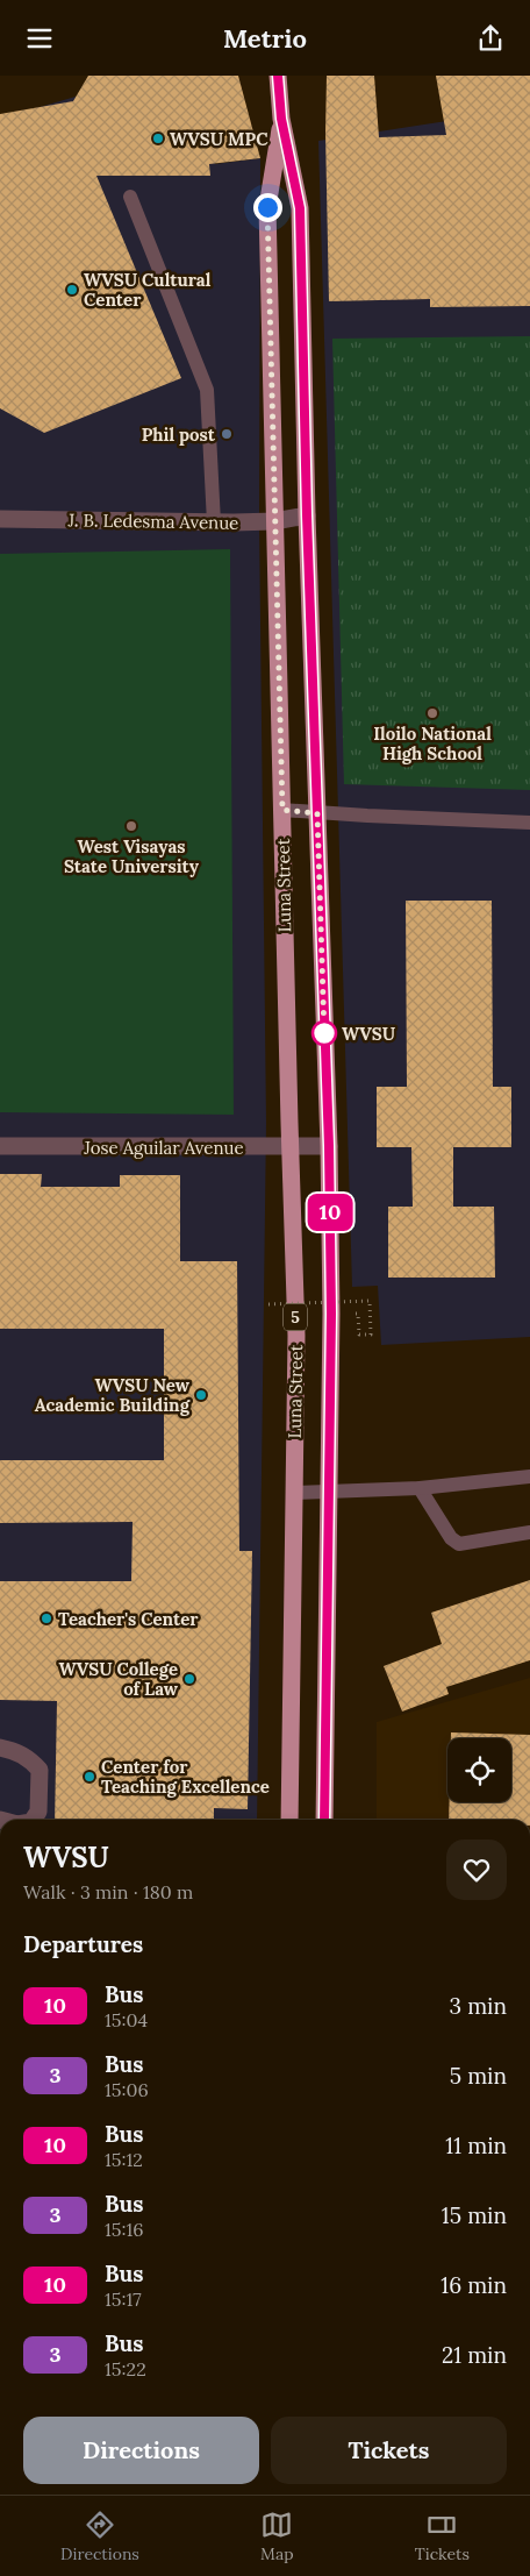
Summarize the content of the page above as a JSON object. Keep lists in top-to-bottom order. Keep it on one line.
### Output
{"streets":{"main road":["Luna Street","5"],"street":["J. B. Ledesma Avenue","Jose Aguilar Avenue"]},"crossings":[["J. B. Ledesma Avenue","Luna Street"],["Luna Street","Jose Aguilar Avenue"],["Luna Street","5"]],"places":["WVSU MPC","WVSU Cultural Center","Phil post","Iloilo National High School","West Visayas State University","WVSU","WVSU New Academic Building","Teacher's Center","WVSU College of Law","Center for Teaching Excellence"],"lines":["bus line 10"],"page":{"header":"Metrio","on_map":"10","heading":[["WVSU","Walk · 3 min · 180 m"],"Departures"],"list":[{"mark":"10","name":"Bus","note":"15:04","value":"3 min"},{"mark":"3","name":"Bus","note":"15:06","value":"5 min"},{"mark":"10","name":"Bus","note":"15:12","value":"11 min"},{"mark":"3","name":"Bus","note":"15:16","value":"15 min"},{"mark":"10","name":"Bus","note":"15:17","value":"16 min"},{"mark":"3","name":"Bus","note":"15:22","value":"21 min"}],"buttons":["Directions","Tickets"],"tabs":["Directions","Map","Tickets"]}}
